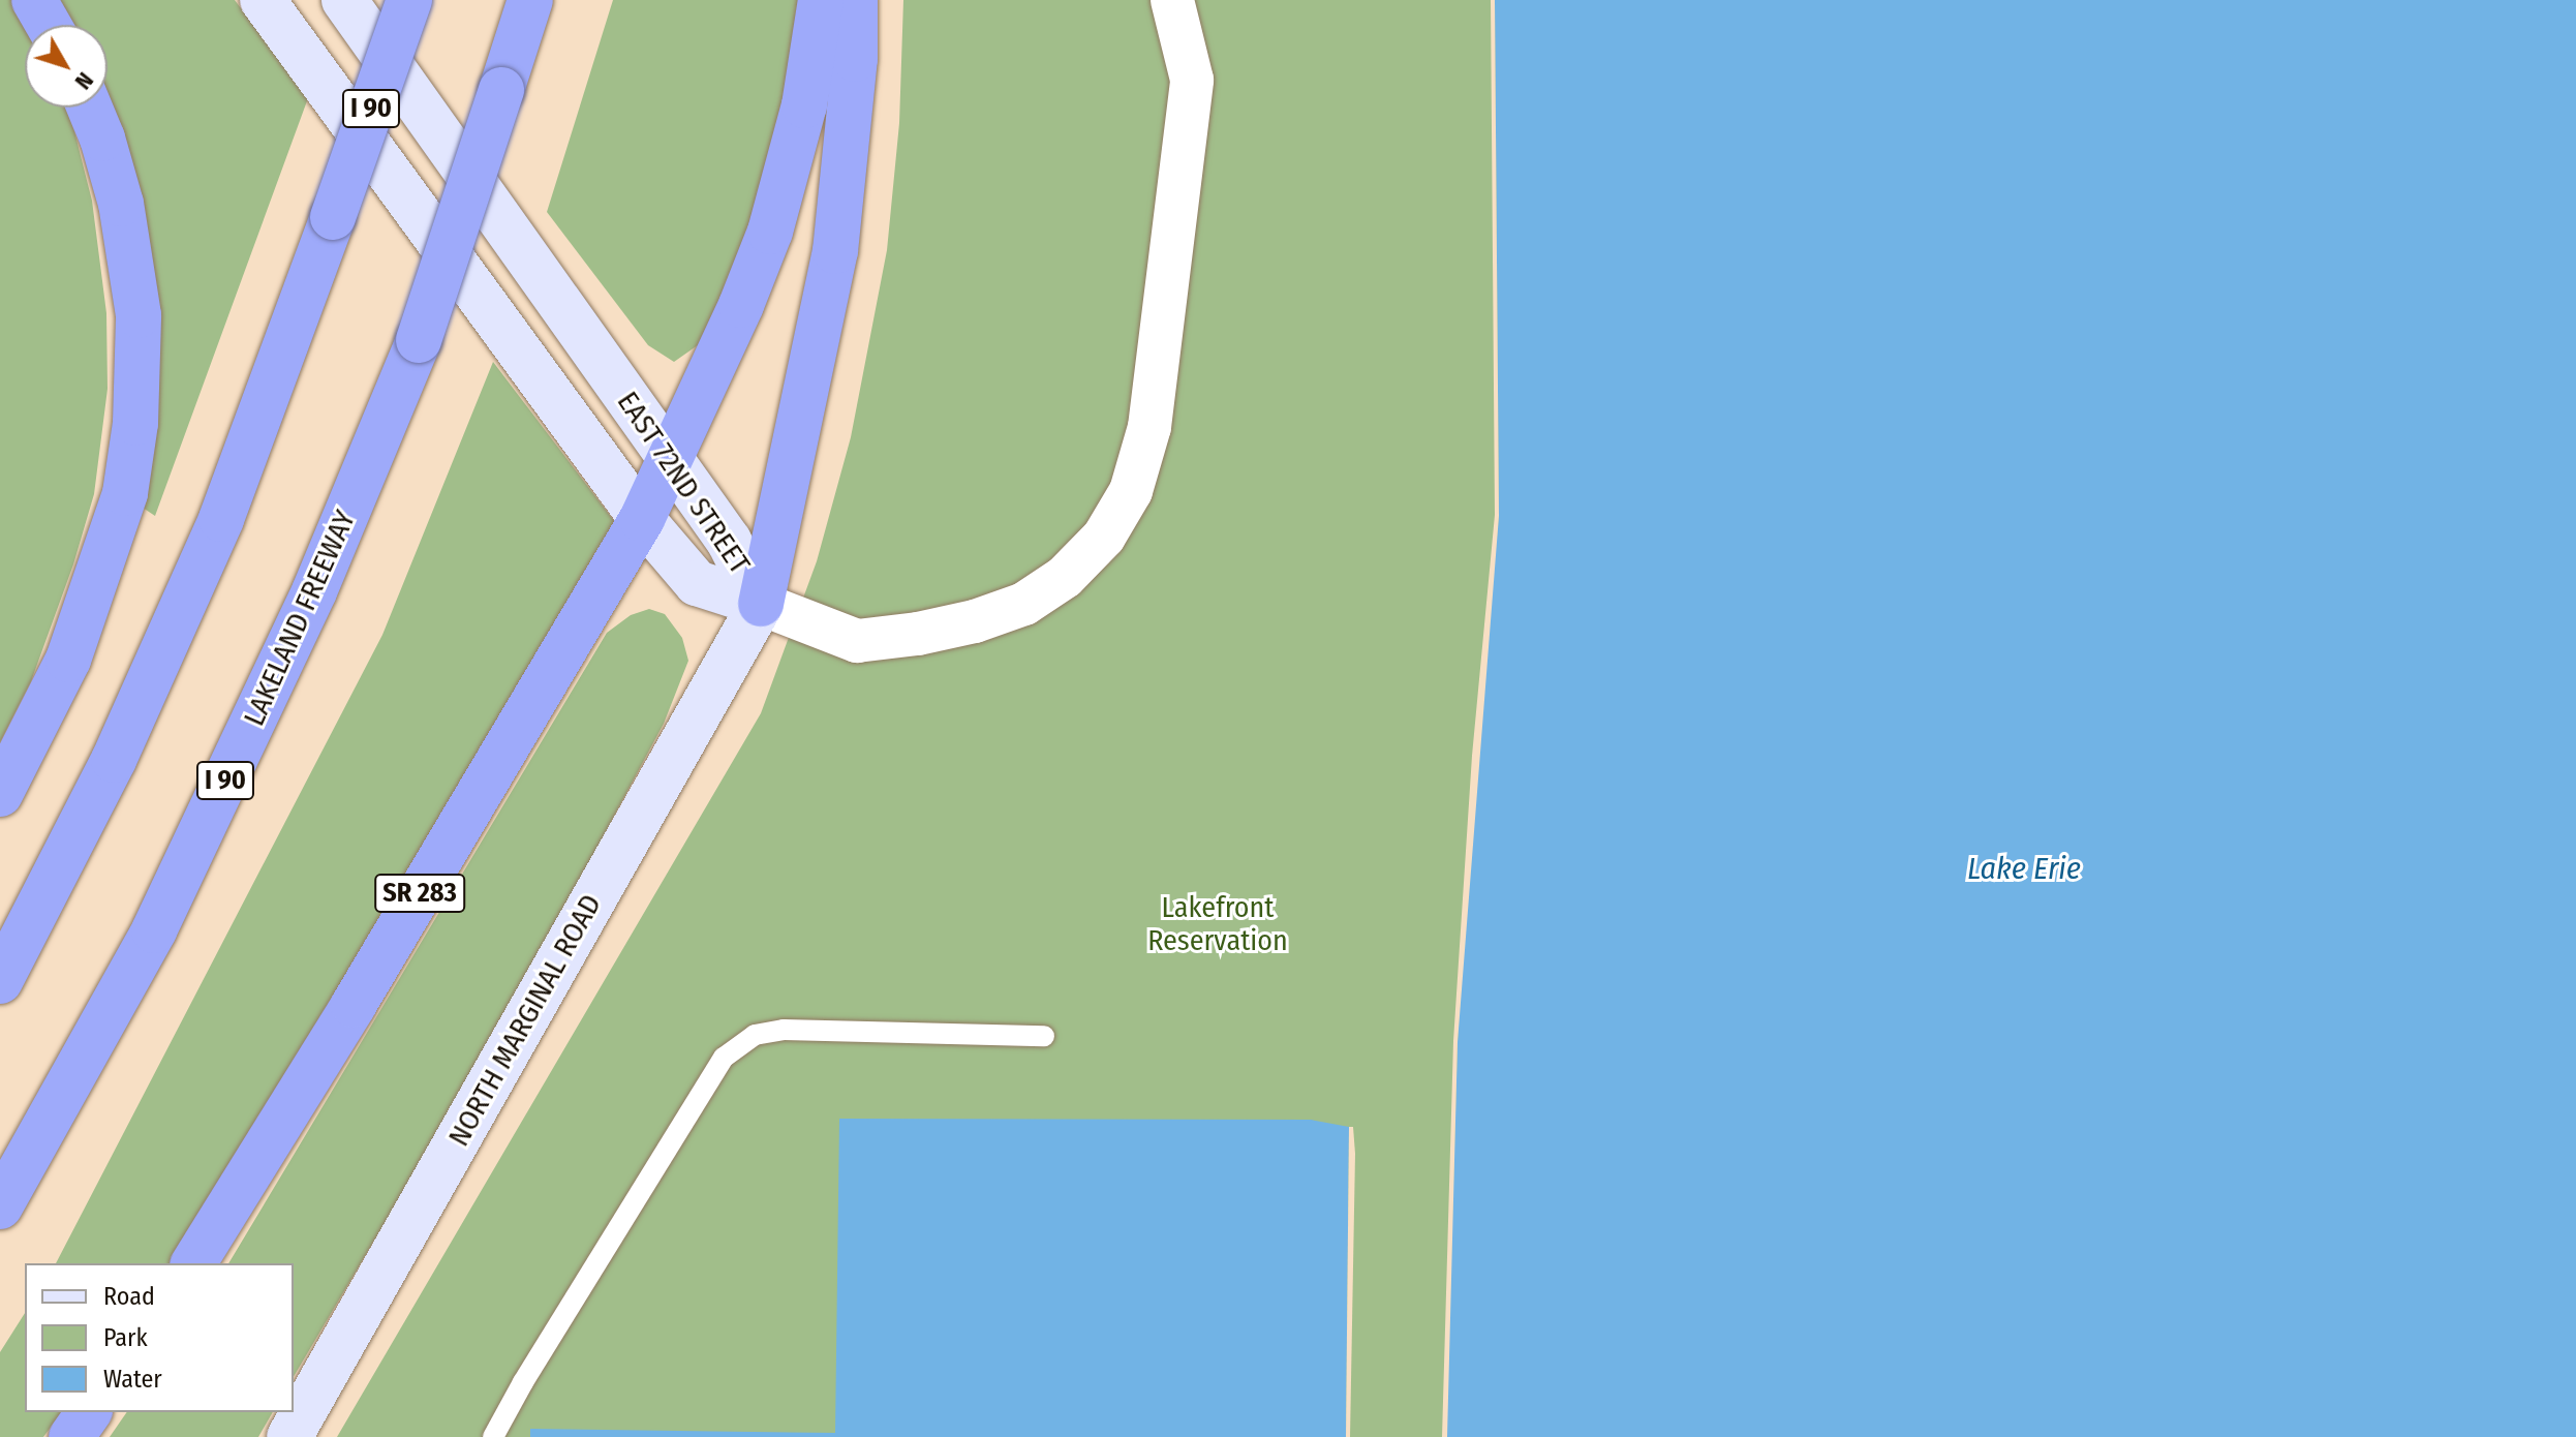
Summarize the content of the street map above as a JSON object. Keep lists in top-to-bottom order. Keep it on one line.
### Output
{"streets":{"highway":["I 90","LAKELAND FREEWAY","SR 283"],"main road":["EAST 72ND STREET","NORTH MARGINAL ROAD"]},"crossings":[["EAST 72ND STREET","SR 283"],["EAST 72ND STREET","NORTH MARGINAL ROAD"]],"water":["Lake Erie"],"parks":["Lakefront Reservation"],"legend":["Road","Park","Water"],"north":"bottom right"}
